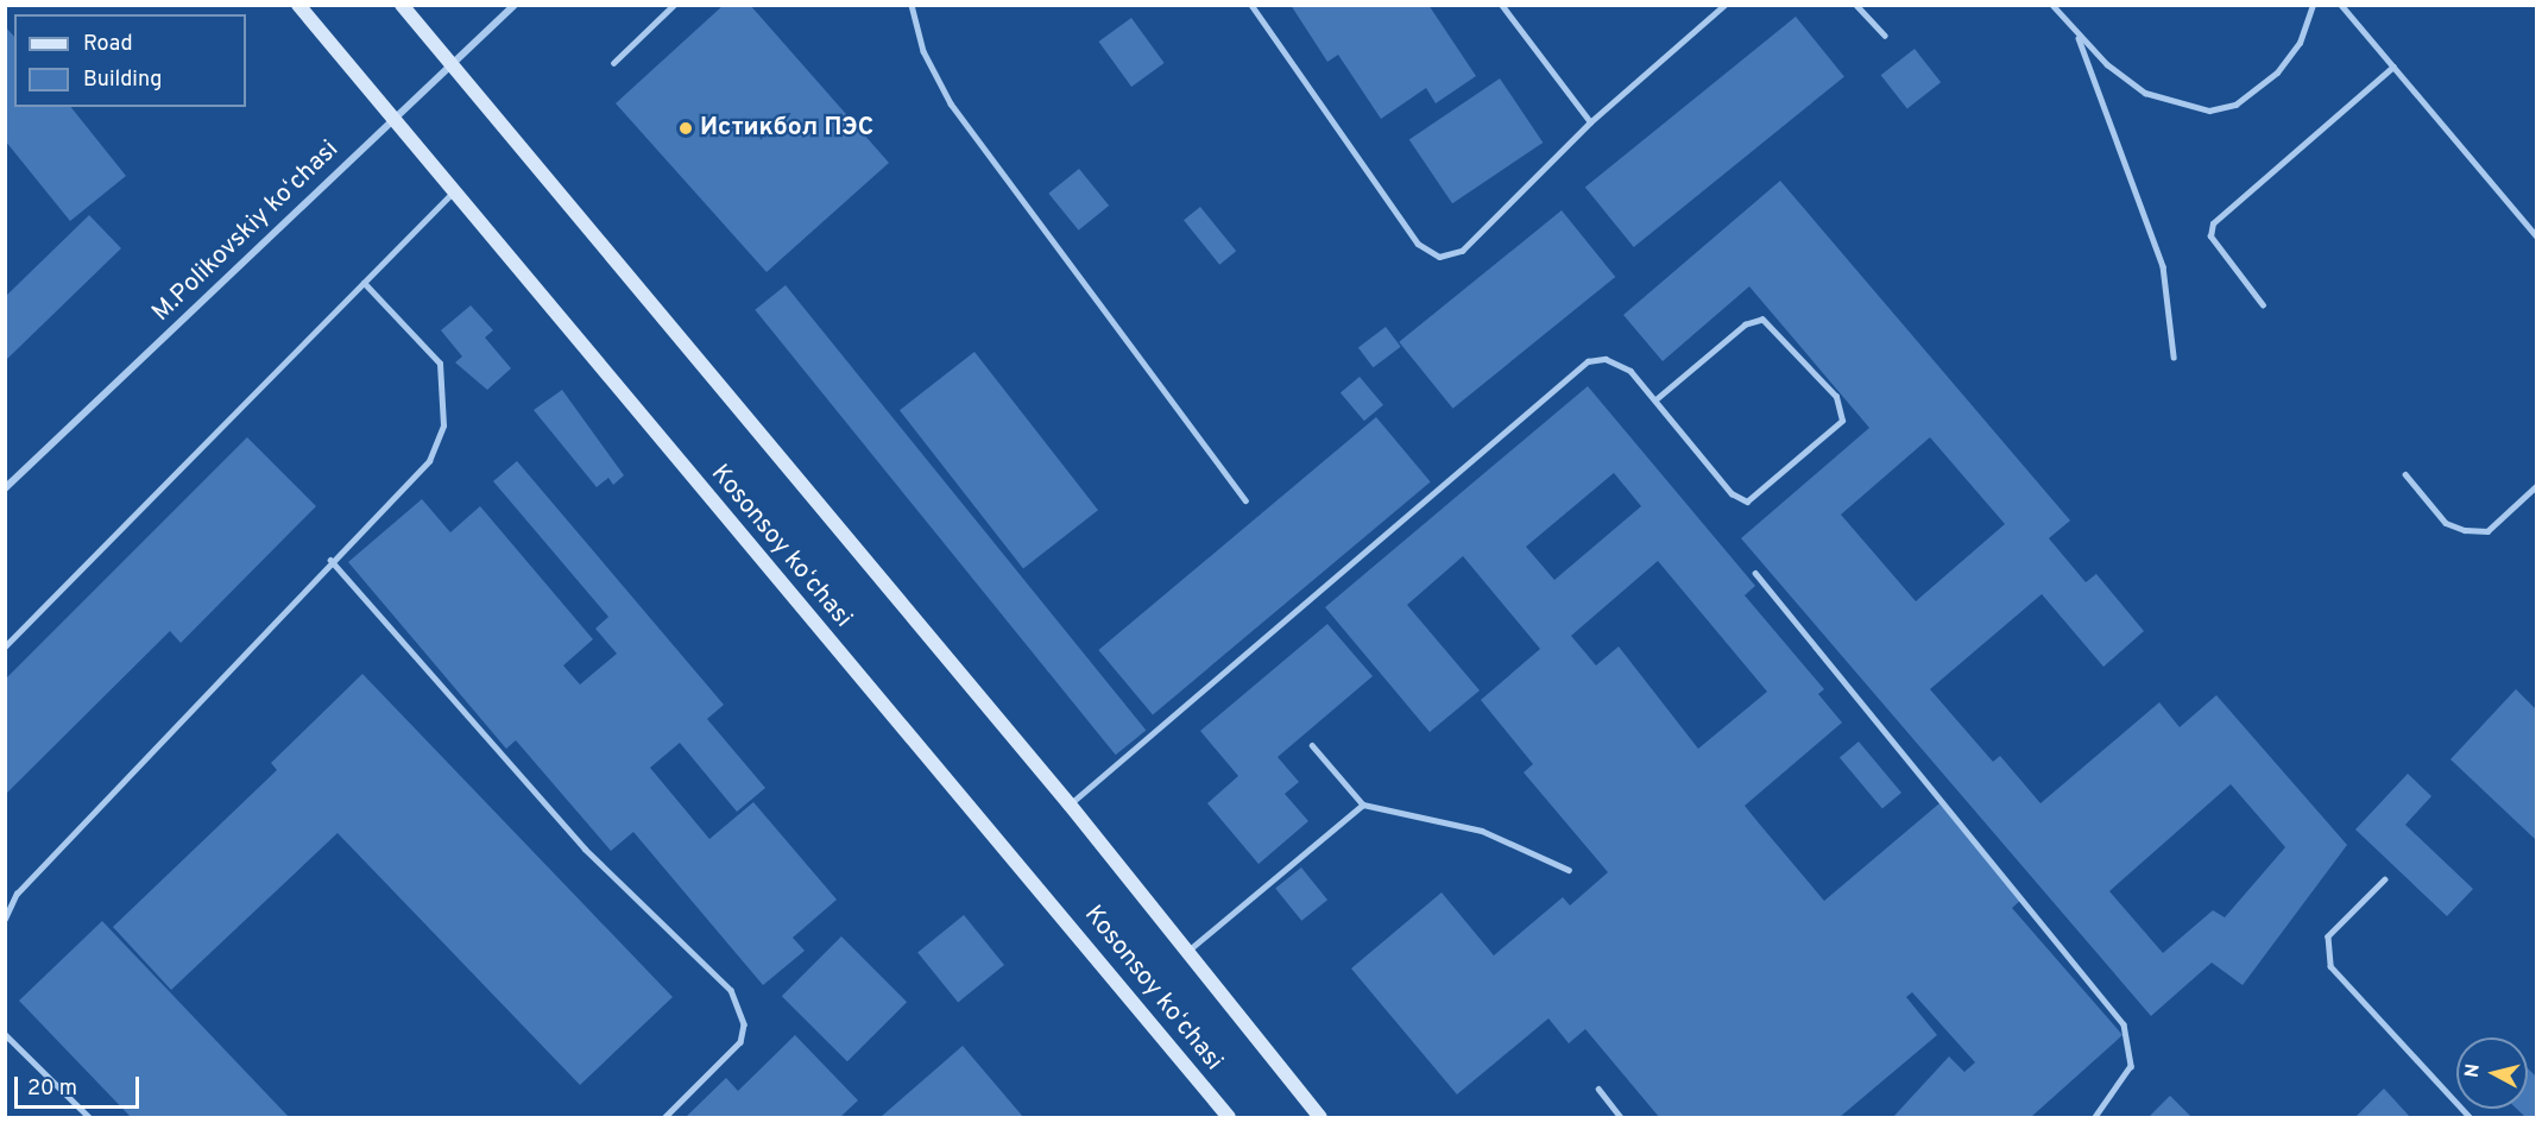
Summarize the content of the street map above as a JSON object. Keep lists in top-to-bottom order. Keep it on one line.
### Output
{"streets":{"street":["M.Polikovskiy koʻchasi","Kosonsoy koʻchasi"]},"crossings":[["M.Polikovskiy koʻchasi","Kosonsoy koʻchasi"]],"places":["Истикбол ПЭС"],"legend":["Road","Building"],"scale_bar":"20 m","north":"left"}
